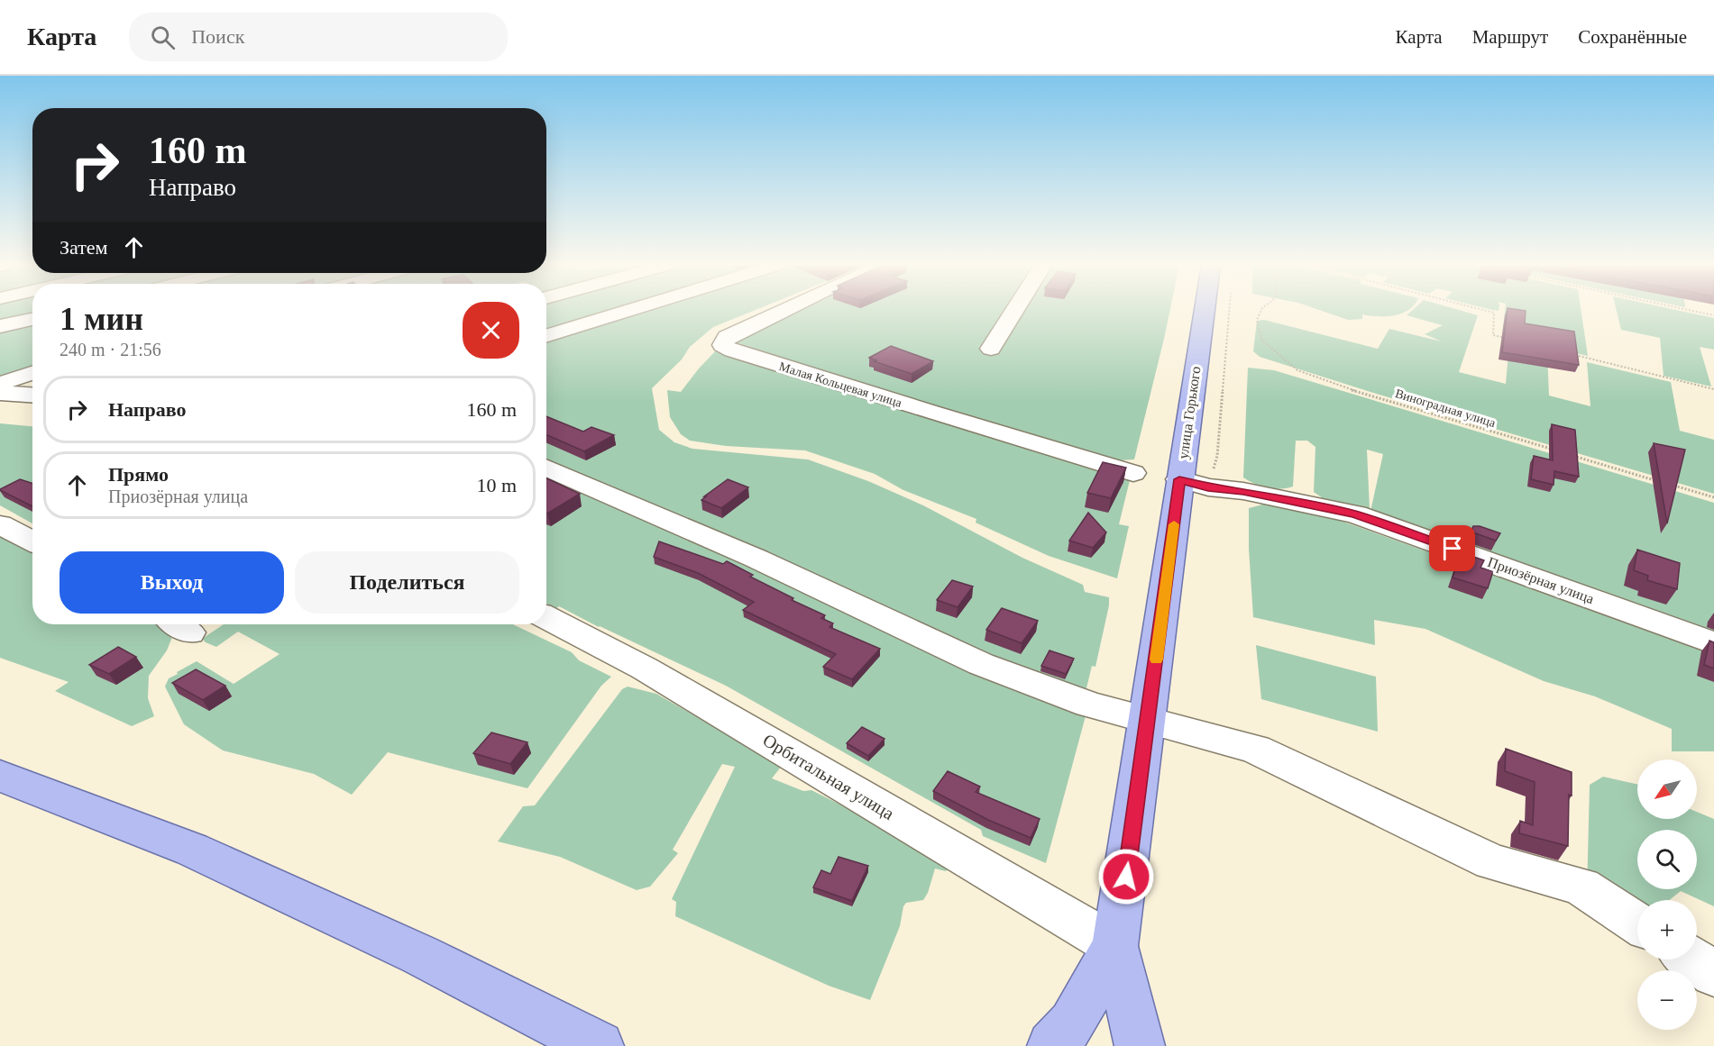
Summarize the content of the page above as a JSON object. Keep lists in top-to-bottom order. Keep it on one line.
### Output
{"streets":{"main road":["улица Горького"],"street":["Малая Кольцевая улица","Приозёрная улица","Орбитальная улица"],"path":["Виноградная улица"]},"crossings":[["улица Горького","Приозёрная улица"],["улица Горького","Орбитальная улица"]],"north":"bottom left","page":{"header":"Карта","search":"Поиск","nav":["Карта","Маршрут","Сохранённые"],"turn":["160 m","Направо"],"then":"Затем","heading":["1 мин","240 m · 21:56"],"list":[{"name":"Направо","value":"160 m"},{"name":"Прямо","note":"Приозёрная улица","value":"10 m"}],"buttons":["Выход","Поделиться"],"map_buttons":["+","−"]}}
